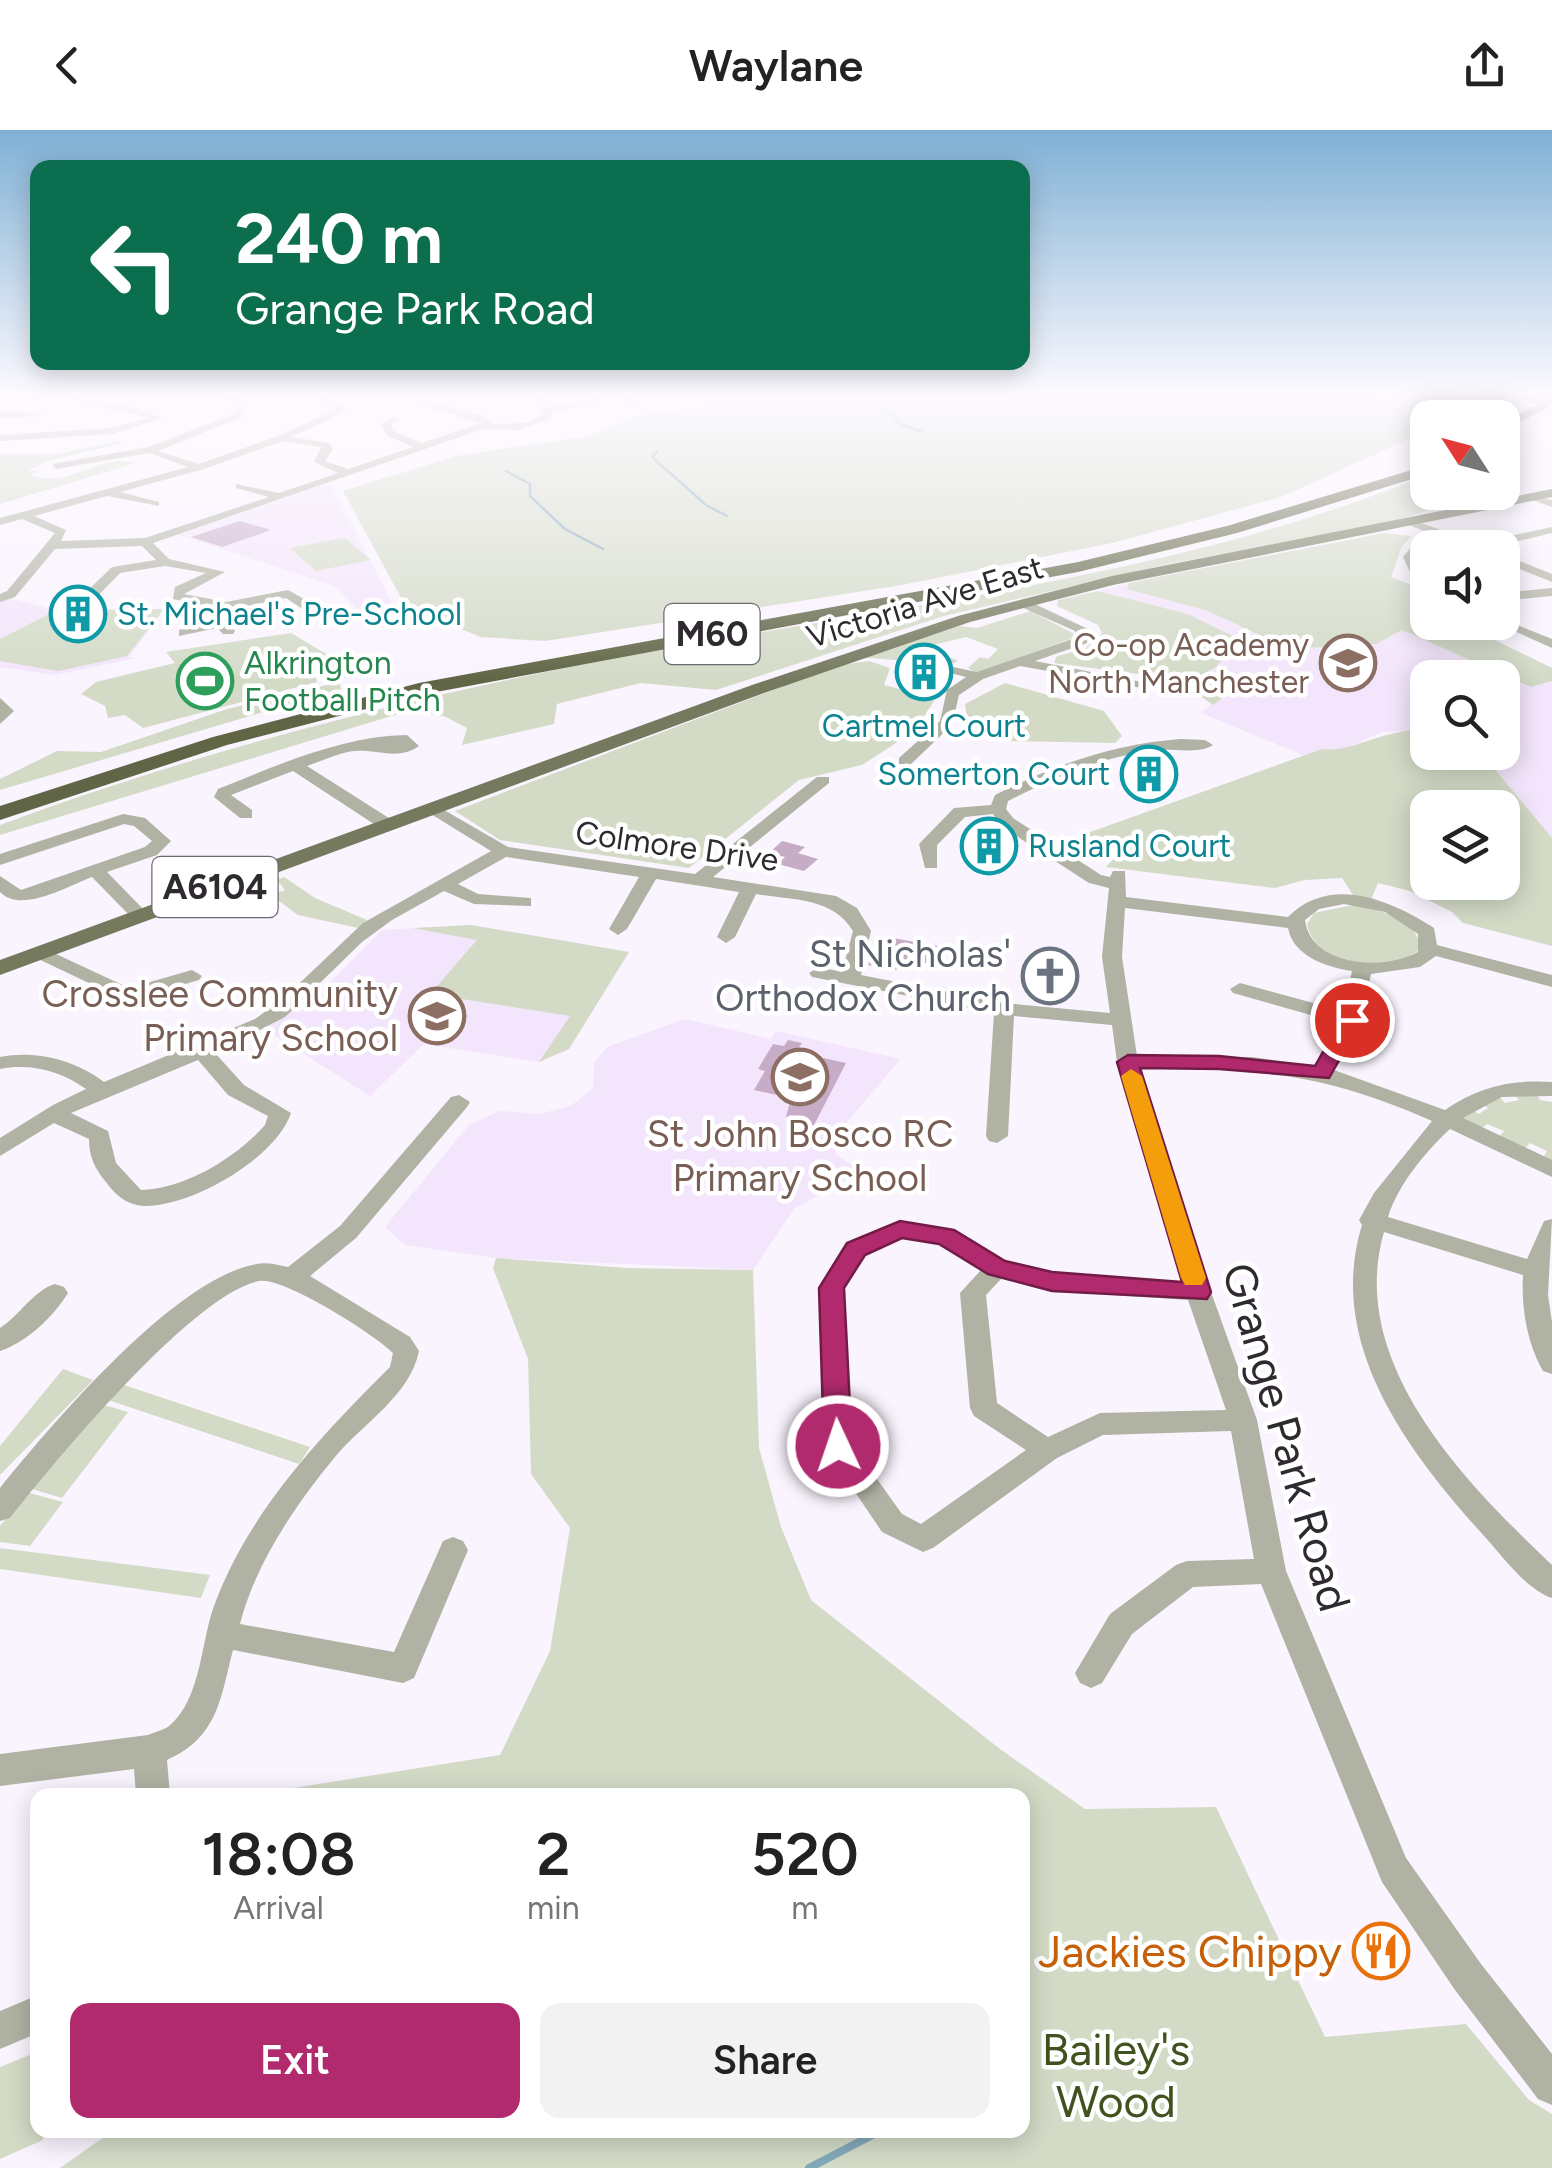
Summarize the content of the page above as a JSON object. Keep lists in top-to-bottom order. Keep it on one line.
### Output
{"streets":{"highway":["M60"],"main road":["Victoria Ave East","A6104"],"street":["Colmore Drive","Grange Park Road"]},"crossings":[["Victoria Ave East","Colmore Drive"]],"parks":["Bailey's Wood"],"places":{"building":["St. Michael's Pre-School","Cartmel Court","Somerton Court","Rusland Court"],"school or university":["Co-op Academy North Manchester","Crosslee Community Primary School","St John Bosco RC Primary School"],"sports":["Alkrington Football Pitch"],"church":["St Nicholas' Orthodox Church"],"restaurant":["Jackies Chippy"]},"north":"top left","page":{"header":"Waylane","turn":["240 m","Grange Park Road"],"eta":["18:08","Arrival","2","min","520","m"],"buttons":["Exit","Share"]}}
